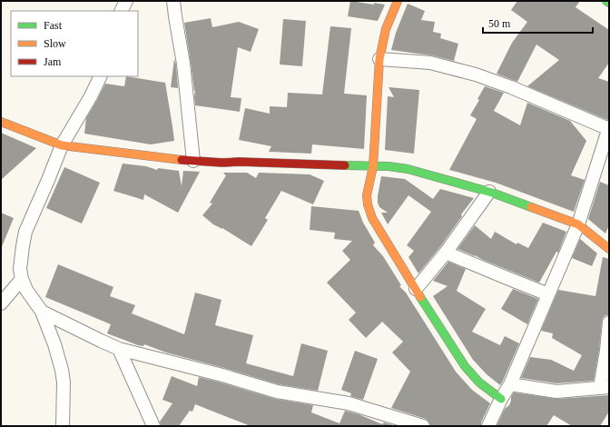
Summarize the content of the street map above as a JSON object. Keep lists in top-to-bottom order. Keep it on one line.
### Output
{"legend":["Fast","Slow","Jam"],"scale_bar":"50 m"}
